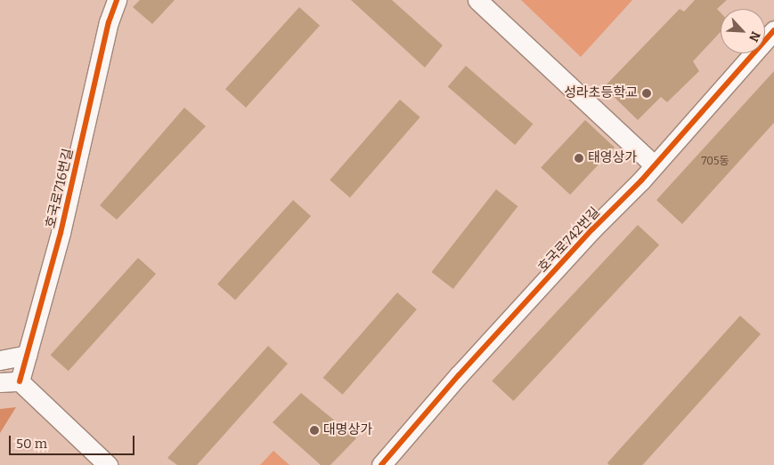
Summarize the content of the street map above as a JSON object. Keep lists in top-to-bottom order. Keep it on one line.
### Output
{"streets":{"street":["호국로716번길","호국로742번길"]},"places":["성라초등학교","태영상가","대명상가"],"house_numbers":["705동"],"scale_bar":"50 m","north":"bottom right"}
